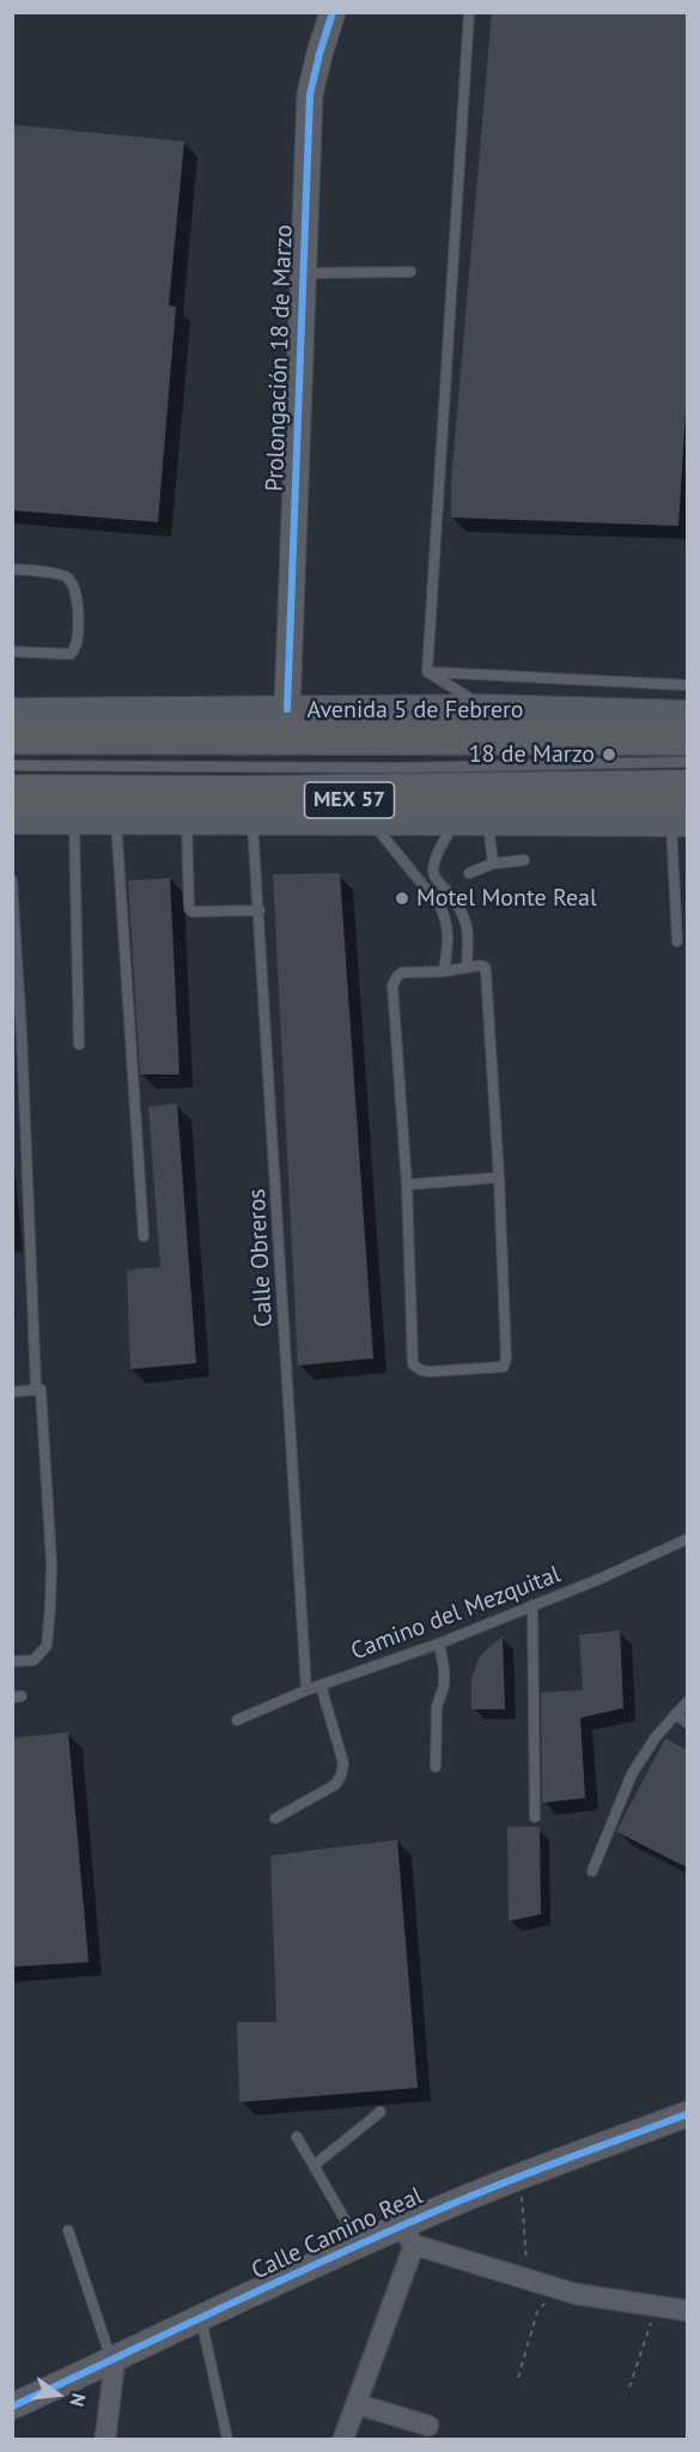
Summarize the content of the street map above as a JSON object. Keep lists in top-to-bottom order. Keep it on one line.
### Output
{"streets":{"highway":["Avenida 5 de Febrero","MEX 57"],"street":["Prolongación 18 de Marzo","Calle Camino Real"],"lane":["Calle Obreros","Camino del Mezquital"]},"crossings":[["Prolongación 18 de Marzo","Avenida 5 de Febrero"],["Calle Obreros","Camino del Mezquital"]],"places":["18 de Marzo","Motel Monte Real"],"north":"right"}
